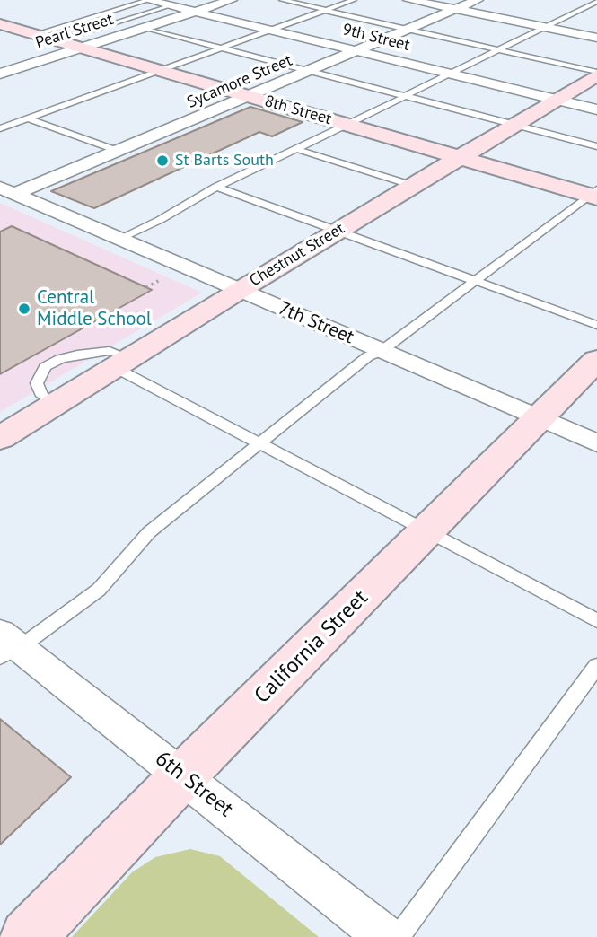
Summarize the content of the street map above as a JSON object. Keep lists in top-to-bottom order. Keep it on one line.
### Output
{"streets":{"street":["Pearl Street","9th Street","Sycamore Street","8th Street","Chestnut Street","7th Street","California Street","6th Street"]},"crossings":[["Pearl Street","9th Street"],["Pearl Street","8th Street"],["9th Street","Sycamore Street"],["9th Street","Chestnut Street"],["Sycamore Street","8th Street"],["Sycamore Street","7th Street"],["8th Street","Chestnut Street"],["Chestnut Street","7th Street"],["7th Street","California Street"],["California Street","6th Street"]],"places":["St Barts South","Central Middle School"]}
